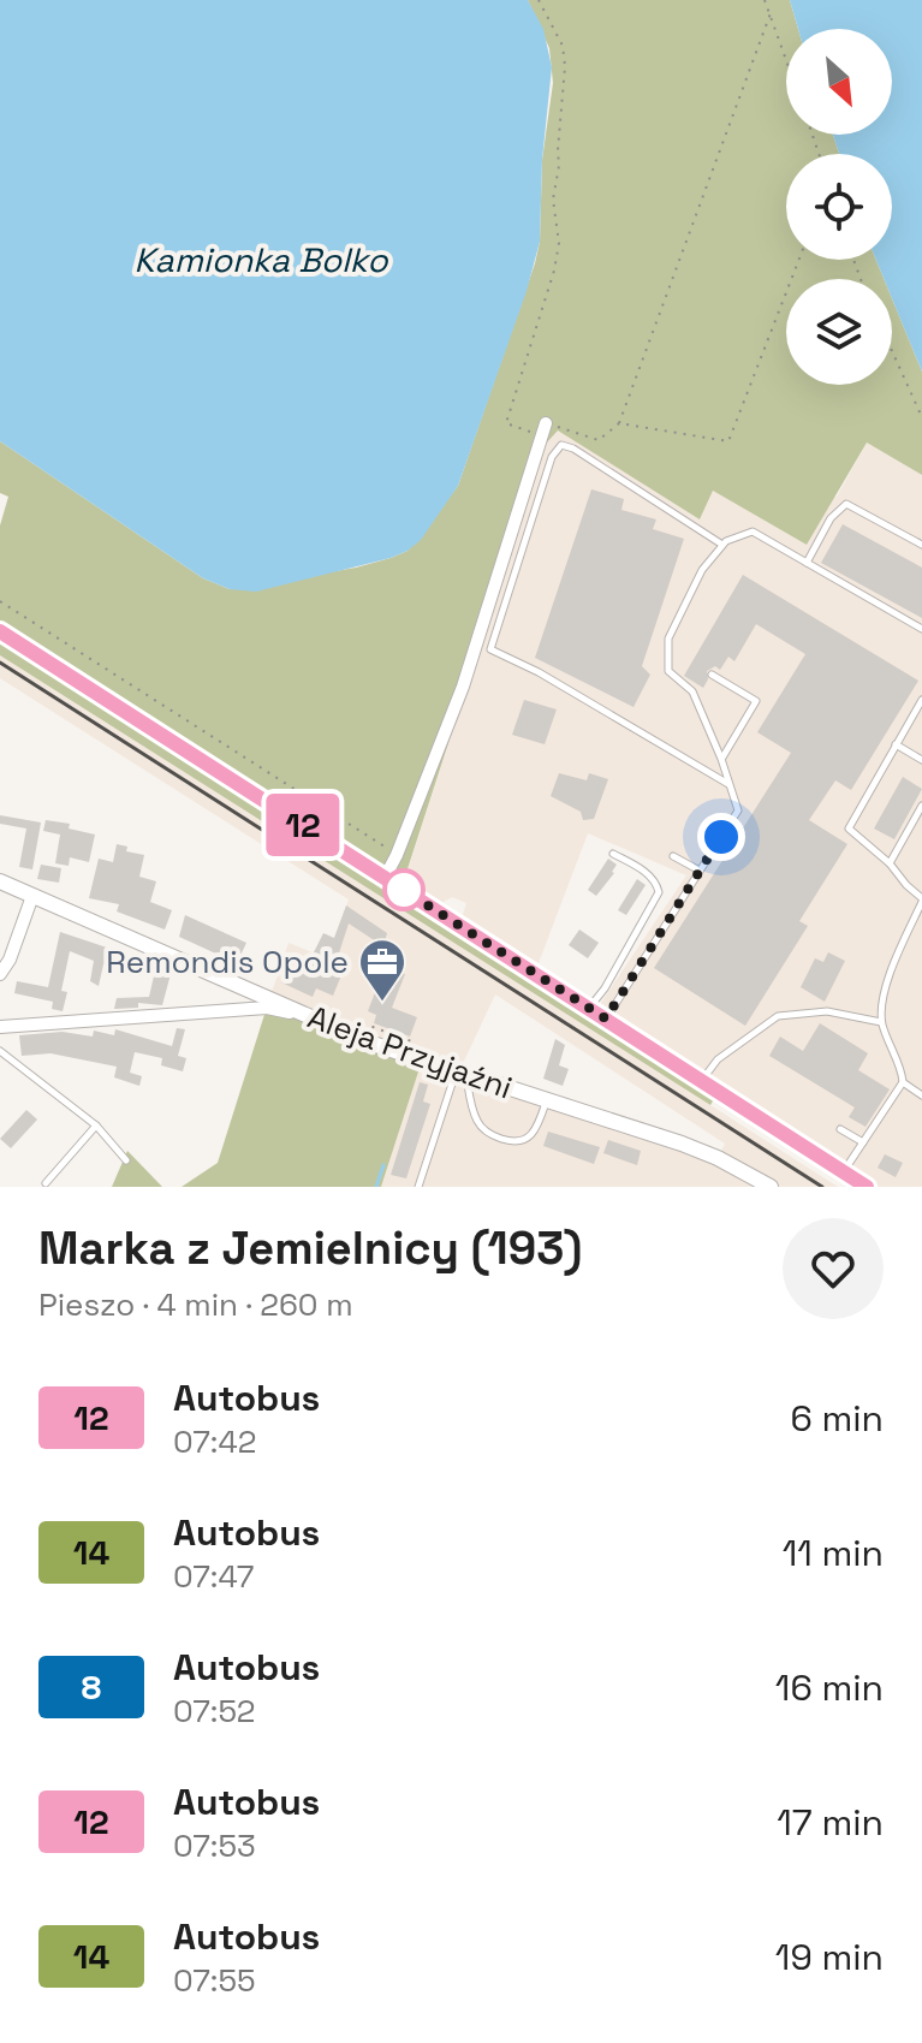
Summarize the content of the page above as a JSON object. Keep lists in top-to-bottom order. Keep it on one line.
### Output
{"streets":{"street":["Aleja Przyjaźni"]},"water":["Kamionka Bolko"],"places":{"office":["Remondis Opole"]},"lines":["bus line 12"],"north":"bottom right","page":{"on_map":"12","heading":["Marka z Jemielnicy (193)","Pieszo · 4 min · 260 m"],"list":[{"mark":"12","name":"Autobus","note":"07:42","value":"6 min"},{"mark":"14","name":"Autobus","note":"07:47","value":"11 min"},{"mark":"8","name":"Autobus","note":"07:52","value":"16 min"},{"mark":"12","name":"Autobus","note":"07:53","value":"17 min"},{"mark":"14","name":"Autobus","note":"07:55","value":"19 min"}]}}
